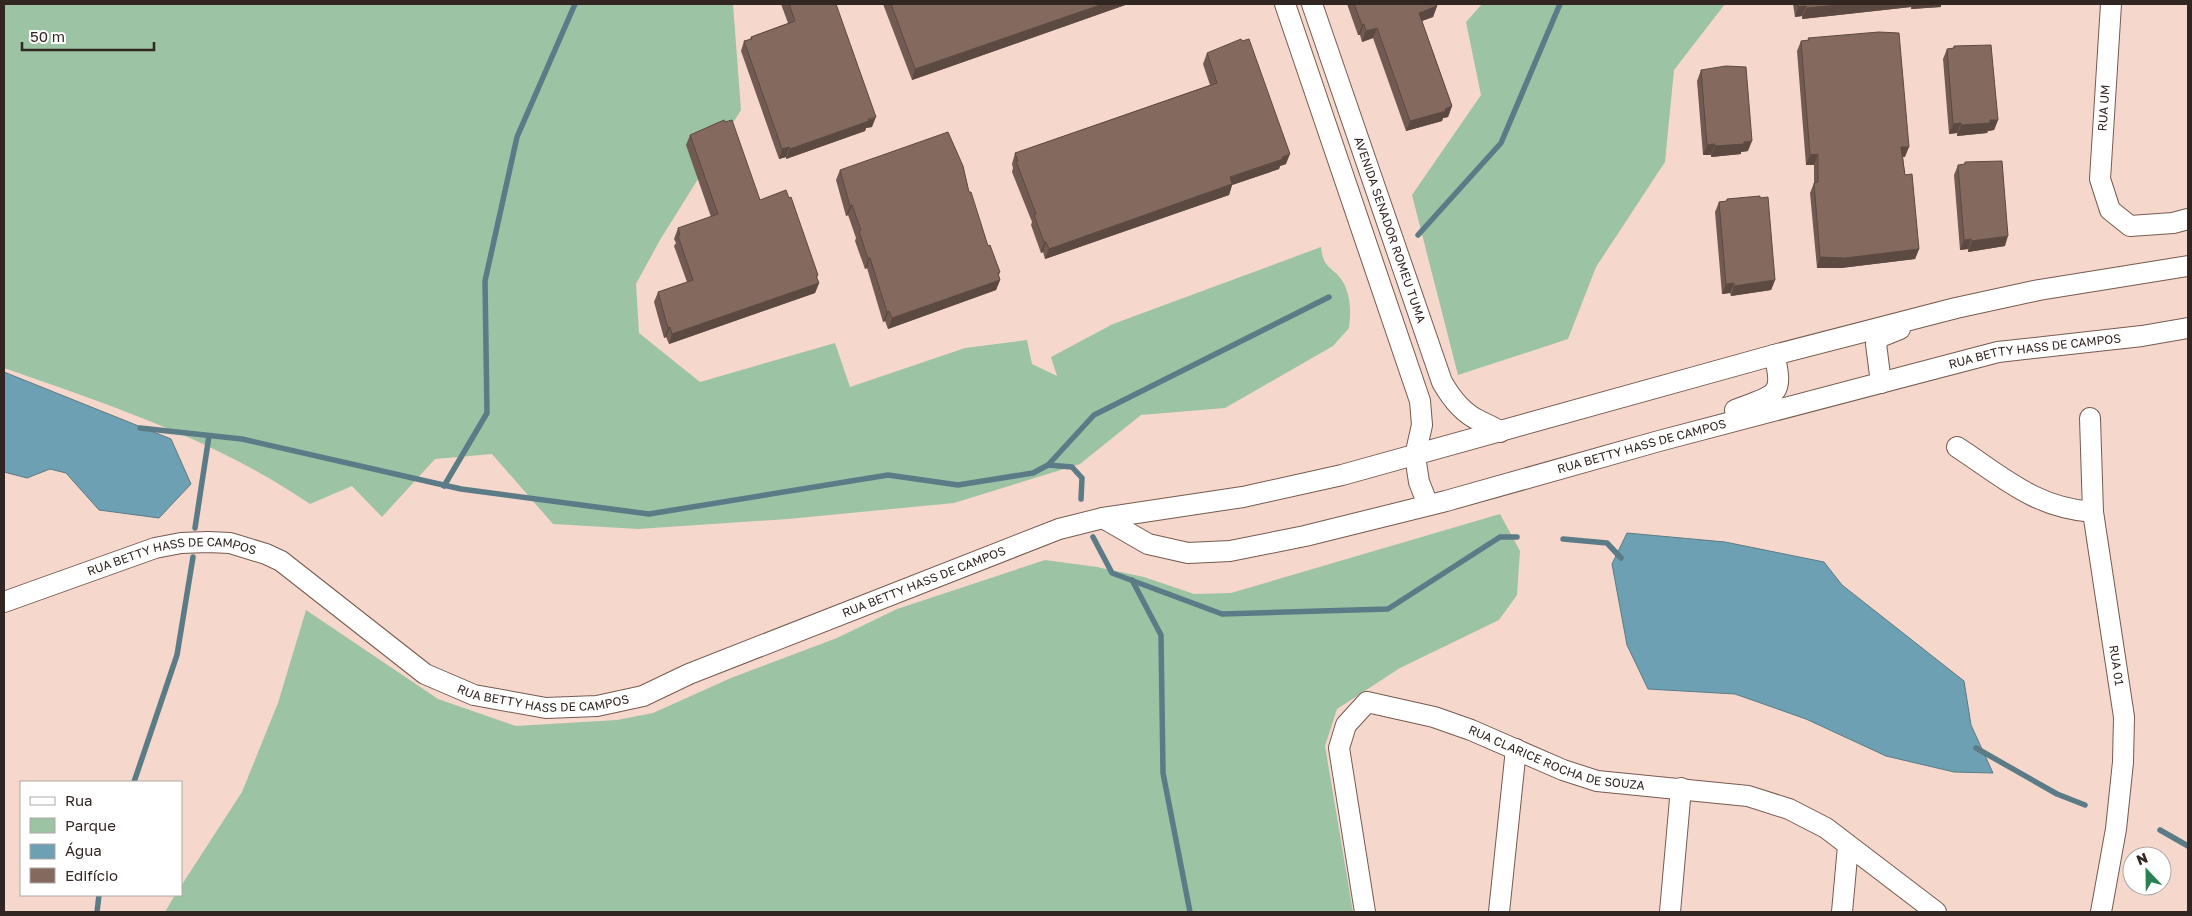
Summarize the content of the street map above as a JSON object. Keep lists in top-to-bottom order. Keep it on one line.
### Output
{"streets":{"street":["RUA UM","AVENIDA SENADOR ROMEU TUMA","RUA BETTY HASS DE CAMPOS","RUA 01","RUA CLARICE ROCHA DE SOUZA"]},"crossings":[["AVENIDA SENADOR ROMEU TUMA","RUA BETTY HASS DE CAMPOS"]],"legend":["Rua","Parque","Água","Edifício"],"scale_bar":"50 m","north":"top"}
